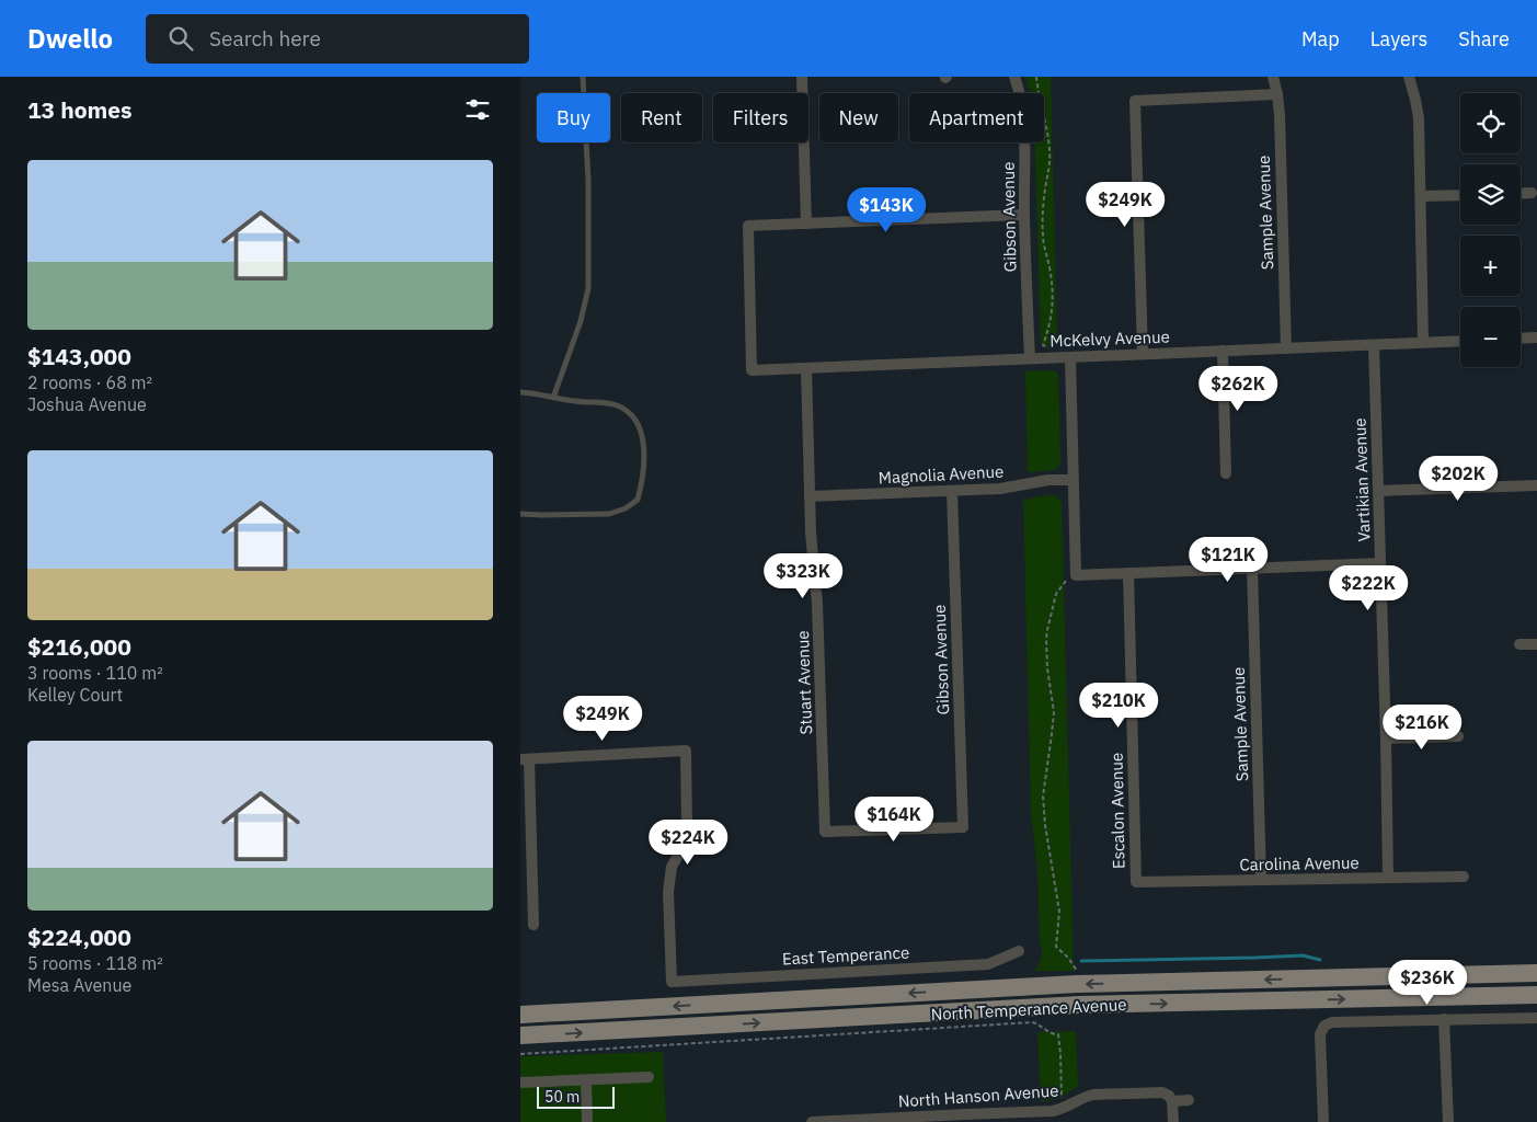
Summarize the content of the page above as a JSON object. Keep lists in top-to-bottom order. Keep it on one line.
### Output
{"streets":{"main road":["North Temperance Avenue"],"street":["Sample Avenue","Gibson Avenue","McKelvy Avenue","Magnolia Avenue","Vartikian Avenue","Stuart Avenue","Escalon Avenue","Carolina Avenue","East Temperance","North Hanson Avenue"]},"crossings":[["Sample Avenue","McKelvy Avenue"],["Sample Avenue","Carolina Avenue"],["Gibson Avenue","McKelvy Avenue"],["Gibson Avenue","Magnolia Avenue"],["Gibson Avenue","Stuart Avenue"],["McKelvy Avenue","Vartikian Avenue"],["McKelvy Avenue","Stuart Avenue"],["Magnolia Avenue","Stuart Avenue"],["Vartikian Avenue","Carolina Avenue"],["Escalon Avenue","Carolina Avenue"]],"scale_bar":"50 m","page":{"header":"Dwello","search":"Search here","nav":["Map","Layers","Share"],"heading":"13 homes","map_buttons":["+","−"],"chip":["Buy","Rent","Filters","New","Apartment"],"list":[{"name":"$143,000","note":"2 rooms · 68 m² · Joshua Avenue"},{"name":"$216,000","note":"3 rooms · 110 m² · Kelley Court"},{"name":"$224,000","note":"5 rooms · 118 m² · Mesa Avenue"}],"price":["$249K","$143K","$262K","$202K","$121K","$323K","$222K","$210K","$249K","$216K","$164K","$224K","$236K"],"scale":"50 m"}}
